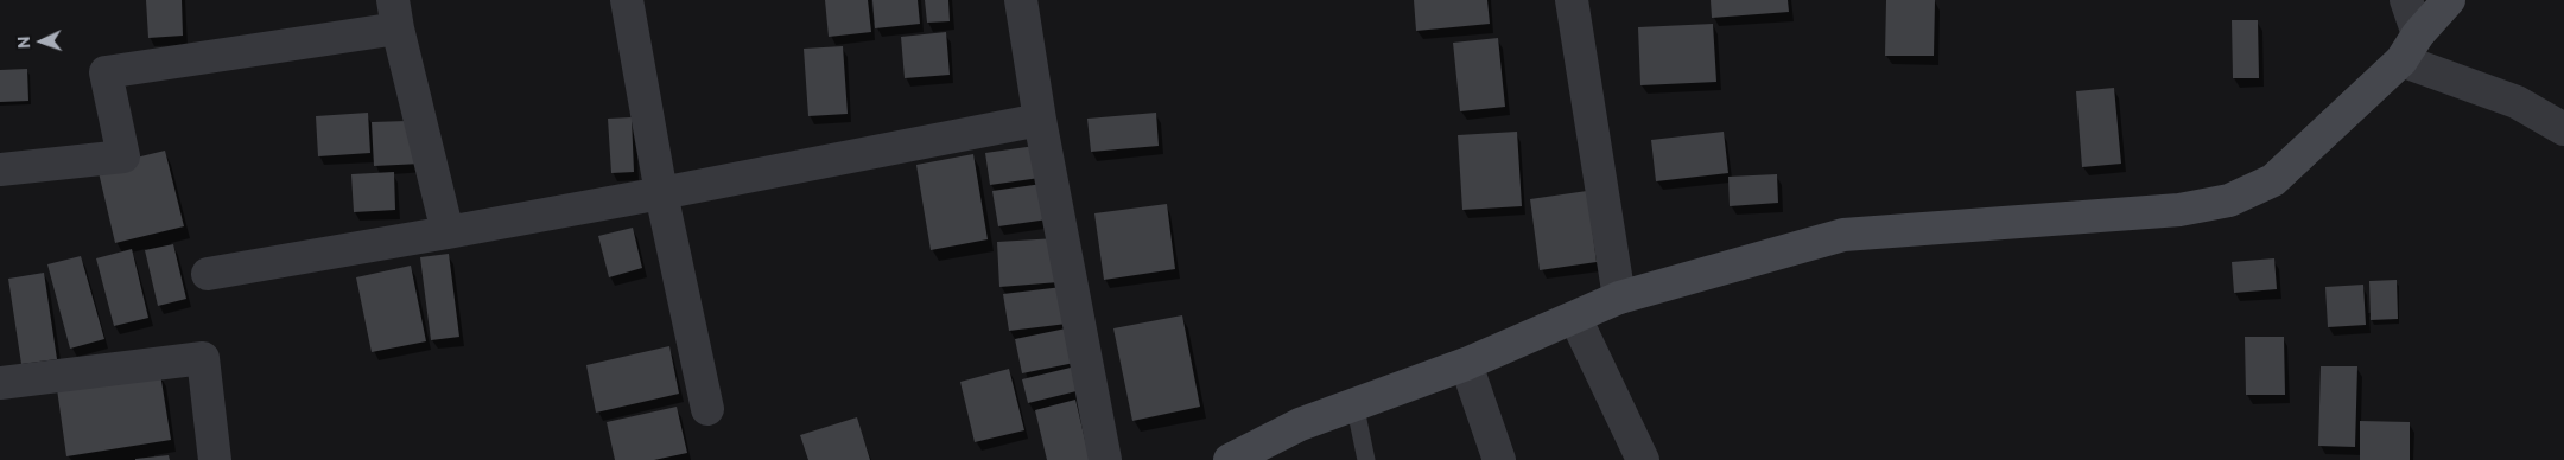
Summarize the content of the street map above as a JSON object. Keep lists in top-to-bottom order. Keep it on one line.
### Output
{"north":"left"}
